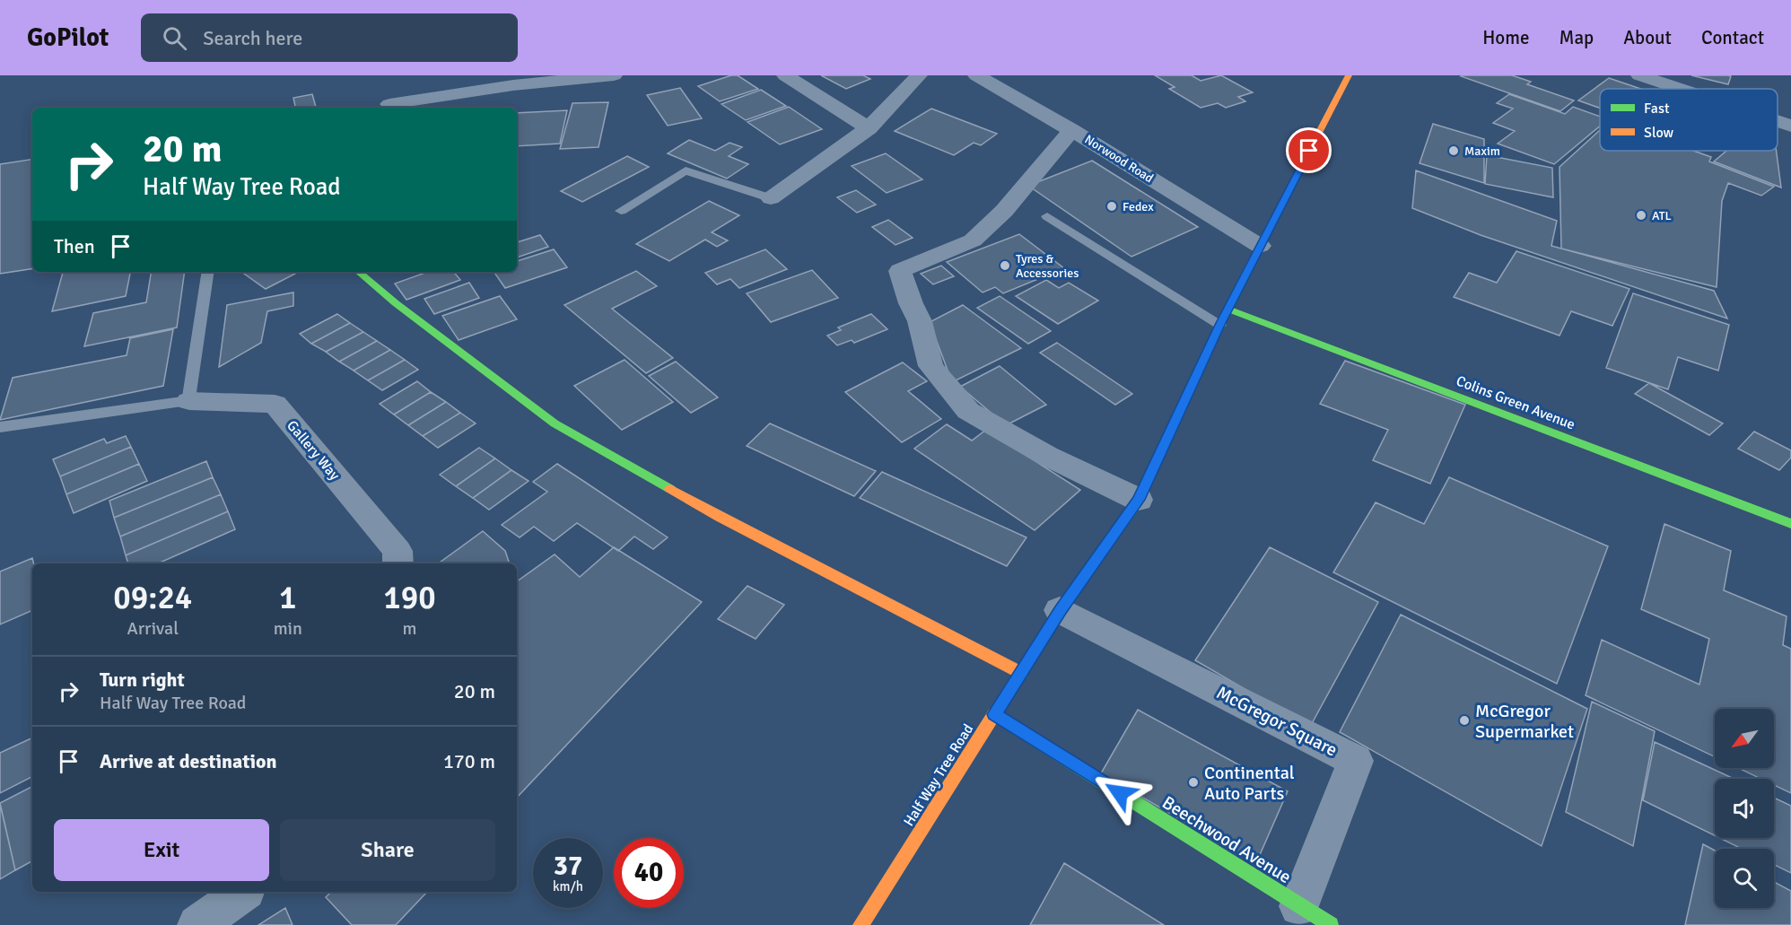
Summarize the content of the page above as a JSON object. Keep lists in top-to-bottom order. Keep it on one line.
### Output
{"streets":{"street":["Norwood Road","Colins Green Avenue","Gallery Way","McGregor Square","Half Way Tree Road","Beechwood Avenue"]},"crossings":[["Norwood Road","Half Way Tree Road"],["Colins Green Avenue","Half Way Tree Road"],["McGregor Square","Half Way Tree Road"],["McGregor Square","Beechwood Avenue"],["Half Way Tree Road","Beechwood Avenue"]],"places":["Maxim","Fedex","ATL","Tyres & Accessories","McGregor Supermarket","Continental Auto Parts"],"legend":["Fast","Slow"],"north":"bottom left","page":{"header":"GoPilot","search":"Search here","nav":["Home","Map","About","Contact"],"turn":["20 m","Half Way Tree Road"],"then":"Then","eta":["09:24","Arrival","1","min","190","m"],"list":[{"name":"Turn right","note":"Half Way Tree Road","value":"20 m"},{"name":"Arrive at destination","value":"170 m"}],"buttons":["Exit","Share"],"speed":"37 km/h","limit":"40"}}
